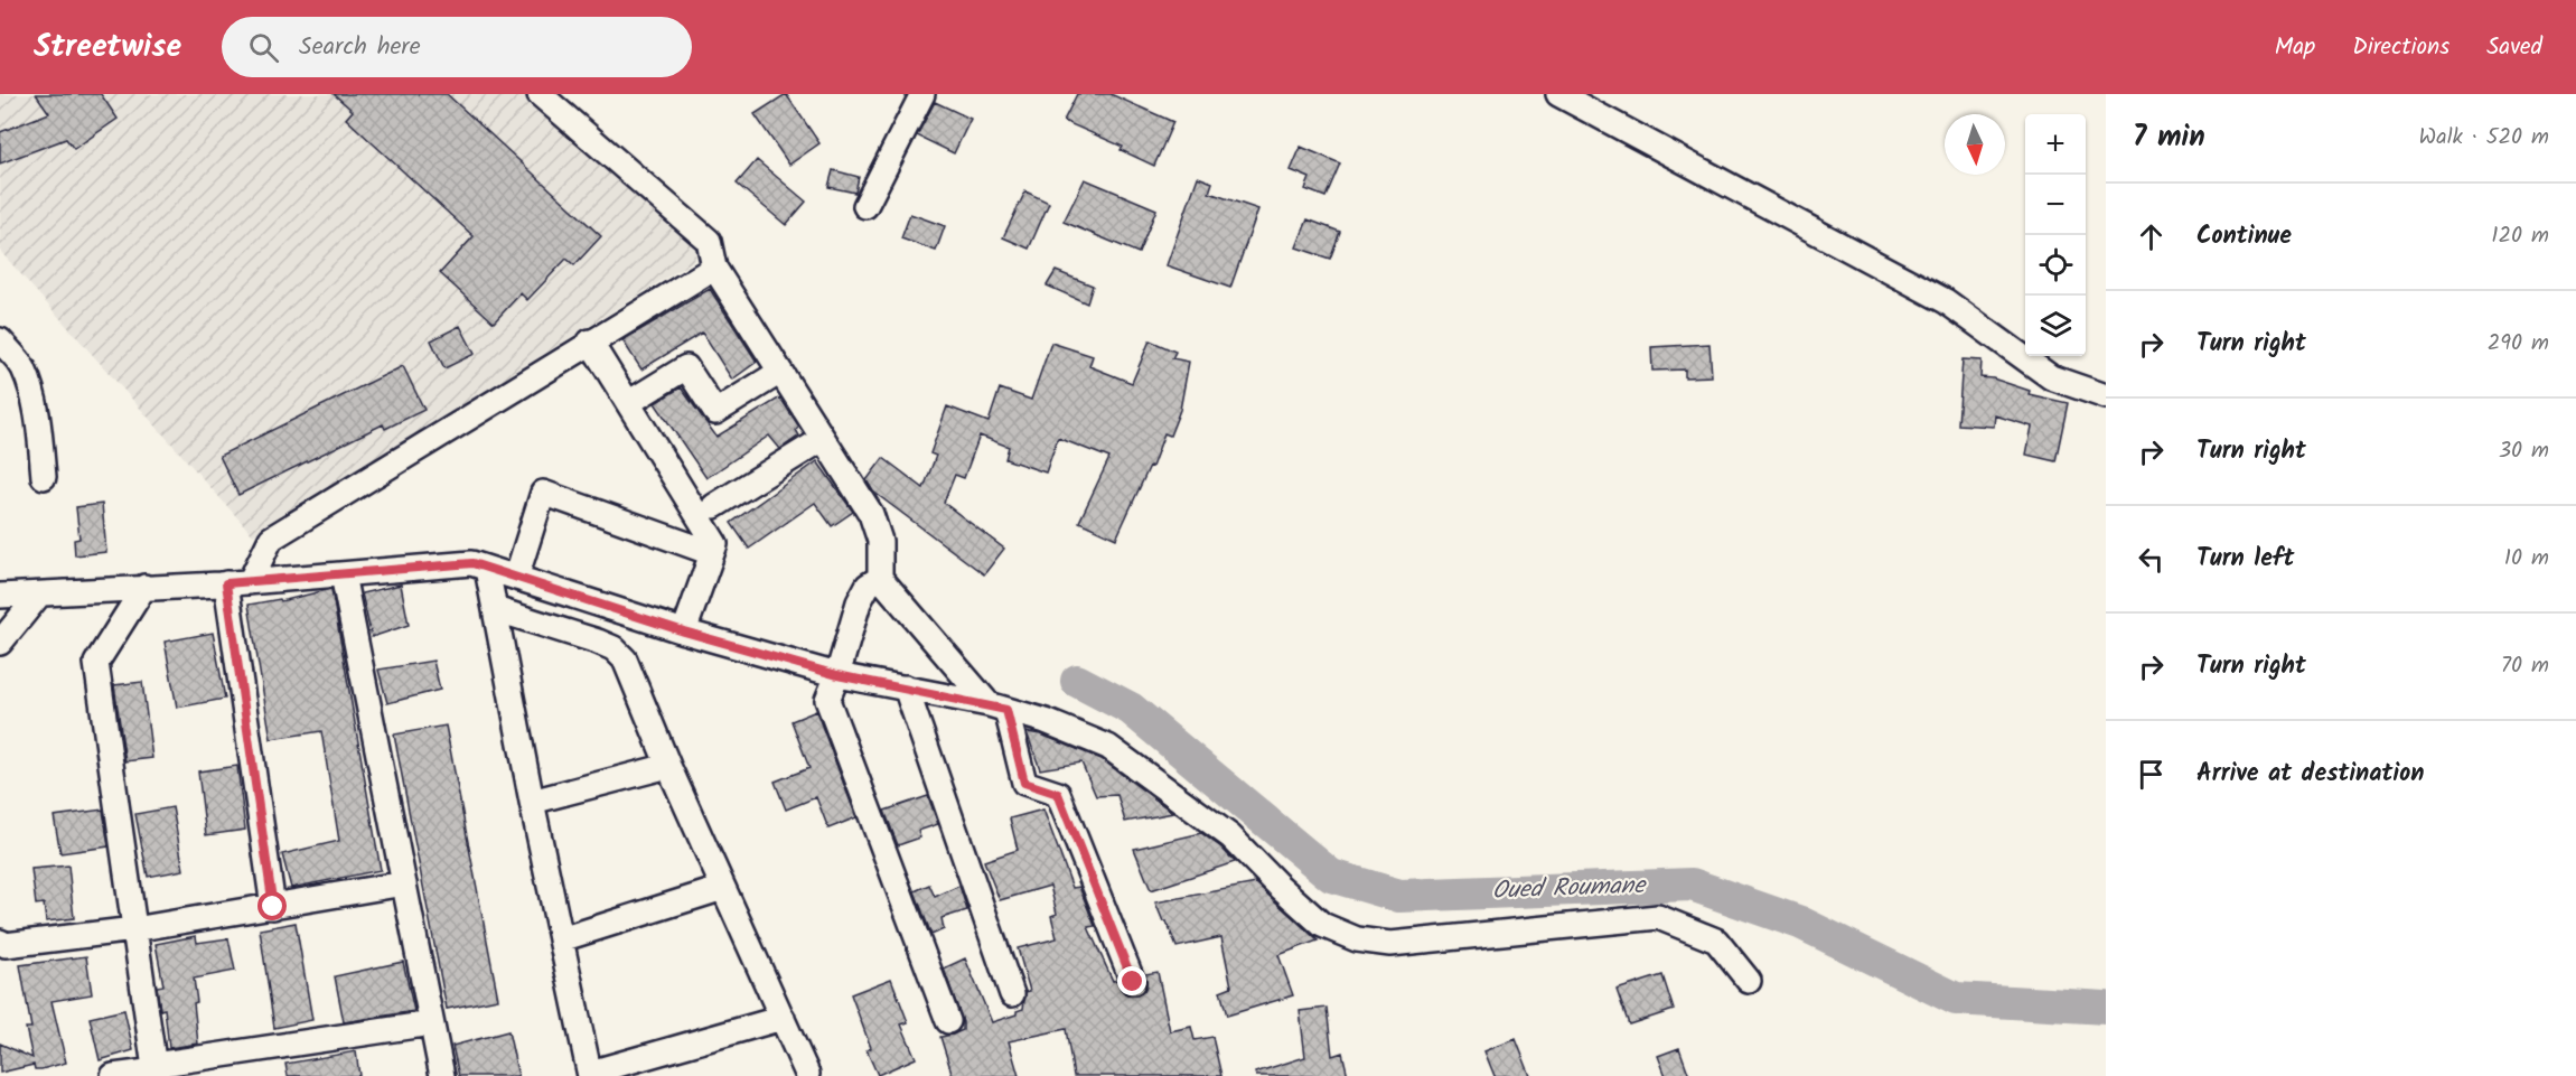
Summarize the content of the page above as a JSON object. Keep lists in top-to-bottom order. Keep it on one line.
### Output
{"water":["Oued Roumane"],"north":"bottom","page":{"header":"Streetwise","search":"Search here","nav":["Map","Directions","Saved"],"heading":["7 min","Walk · 520 m"],"map_buttons":["+","−"],"list":[["Continue","120 m"],["Turn right","290 m"],["Turn right","30 m"],["Turn left","10 m"],["Turn right","70 m"],"Arrive at destination"]}}
